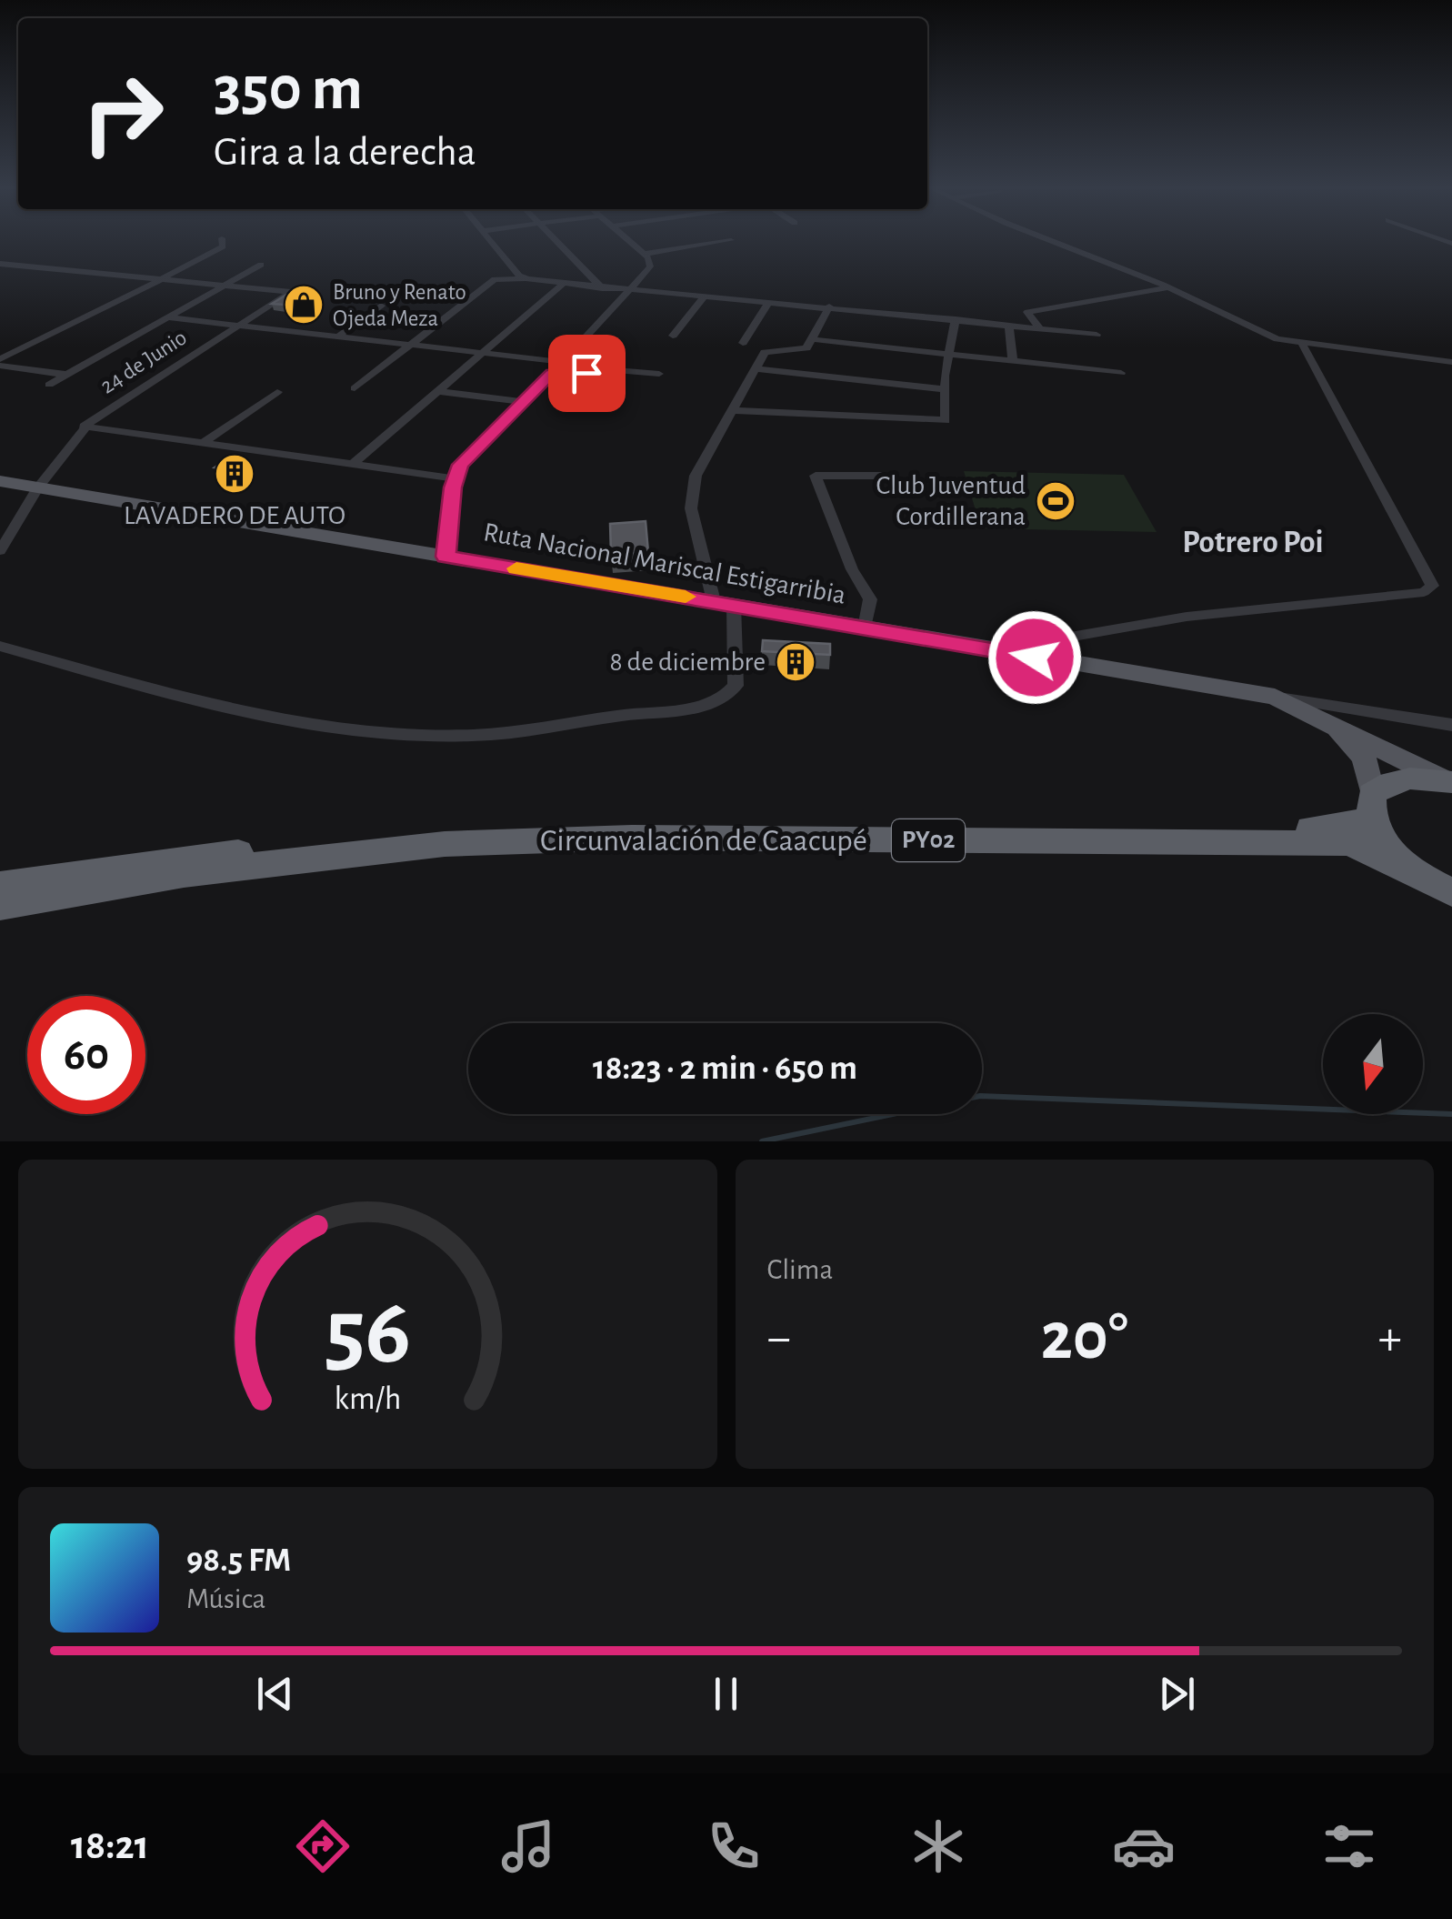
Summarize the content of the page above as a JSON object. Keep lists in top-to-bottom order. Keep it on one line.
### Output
{"streets":{"highway":["Circunvalación de Caacupé","PY02"],"main road":["Ruta Nacional Mariscal Estigarribia"],"street":["24 de Junio"]},"crossings":[["24 de Junio","Ruta Nacional Mariscal Estigarribia"],["Circunvalación de Caacupé","PY02"]],"districts":["Potrero Poi"],"places":{"shop":["Bruno y Renato Ojeda Meza"],"building":["LAVADERO DE AUTO","8 de diciembre"],"sports":["Club Juventud Cordillerana"]},"north":"bottom","page":{"turn":["350 m","Gira a la derecha"],"limit":"60","trip":"18:23 · 2 min · 650 m","tile":"Clima","heat":["−","20°","+"],"song":["98.5 FM","Música"],"tabs":"18:21","gauge":["56","km/h"]}}
